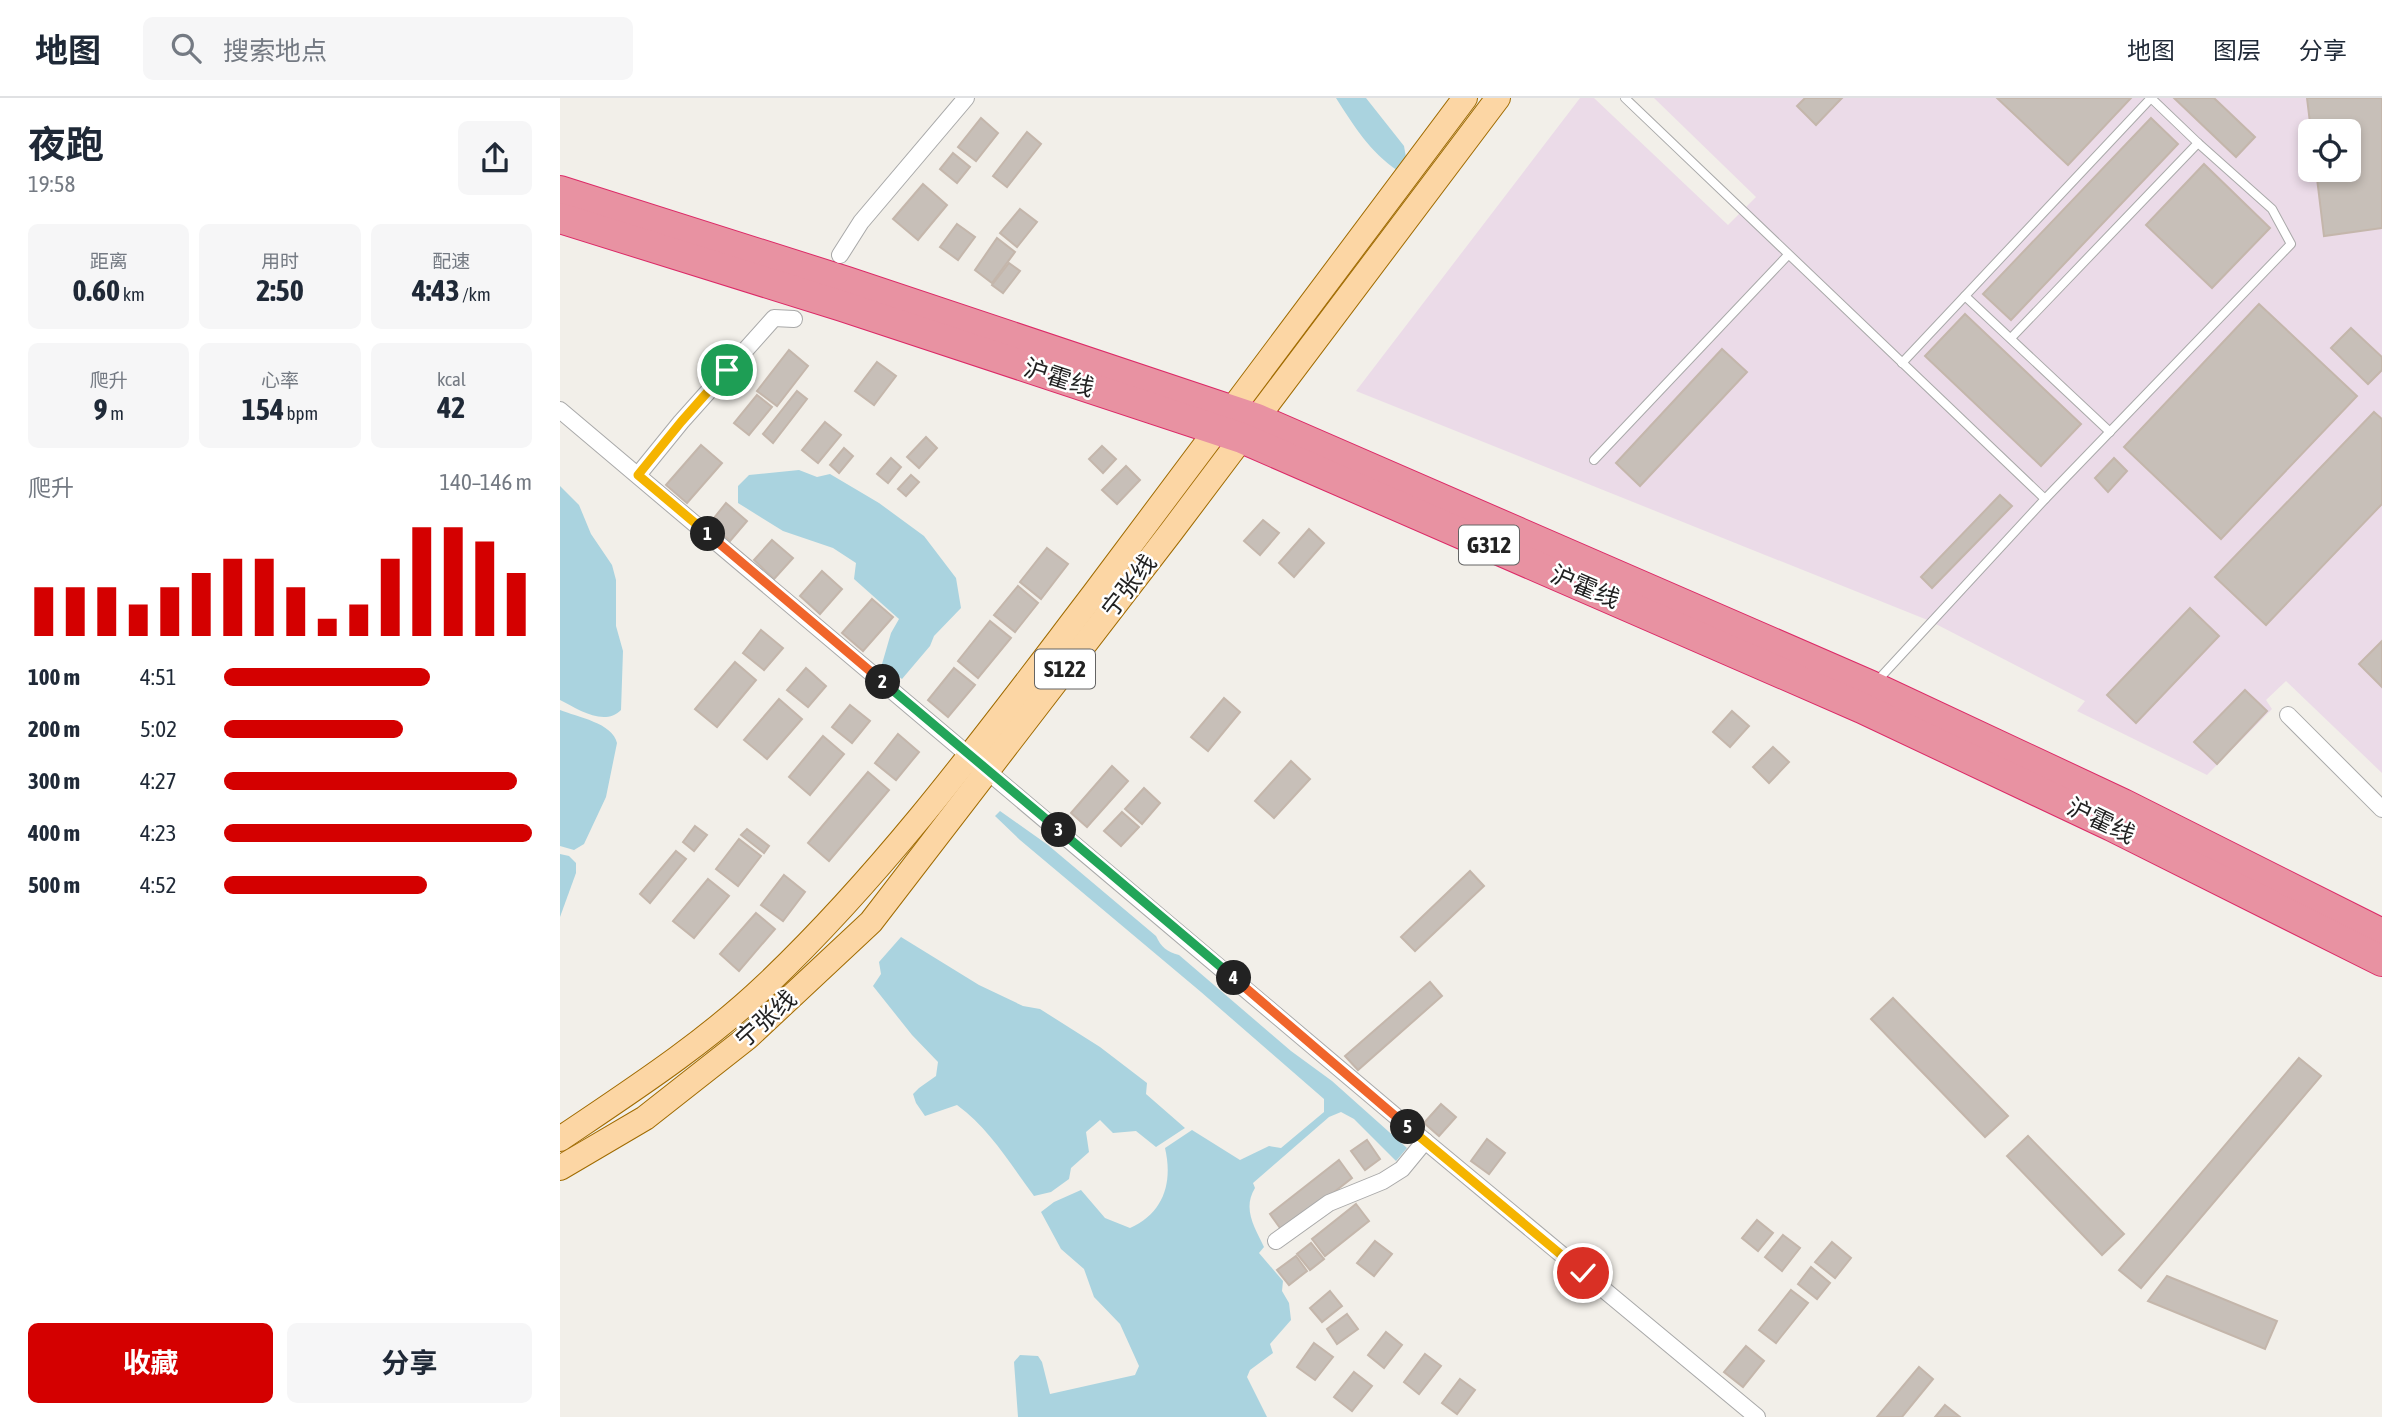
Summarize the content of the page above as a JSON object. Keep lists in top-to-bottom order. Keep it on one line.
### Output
{"streets":{"highway":["沪霍线","G312"],"main road":["宁张线","S122"]},"crossings":[["沪霍线","宁张线"]],"page":{"header":"地图","search":"搜索地点","nav":["地图","图层","分享"],"heading":["夜跑","19:58"],"stats":[["距离","0.60 km"],["用时","2:50"],["配速","4:43 /km"],["爬升","9 m"],["心率","154 bpm"],["kcal","42"]],"chart":["爬升","140–146 m"],"pins":["1","2","3","4","5"],"list":[{"name":"100 m","note":"4:51"},{"name":"200 m","note":"5:02"},{"name":"300 m","note":"4:27"},{"name":"400 m","note":"4:23"},{"name":"500 m","note":"4:52"}],"buttons":["收藏","分享"]}}
